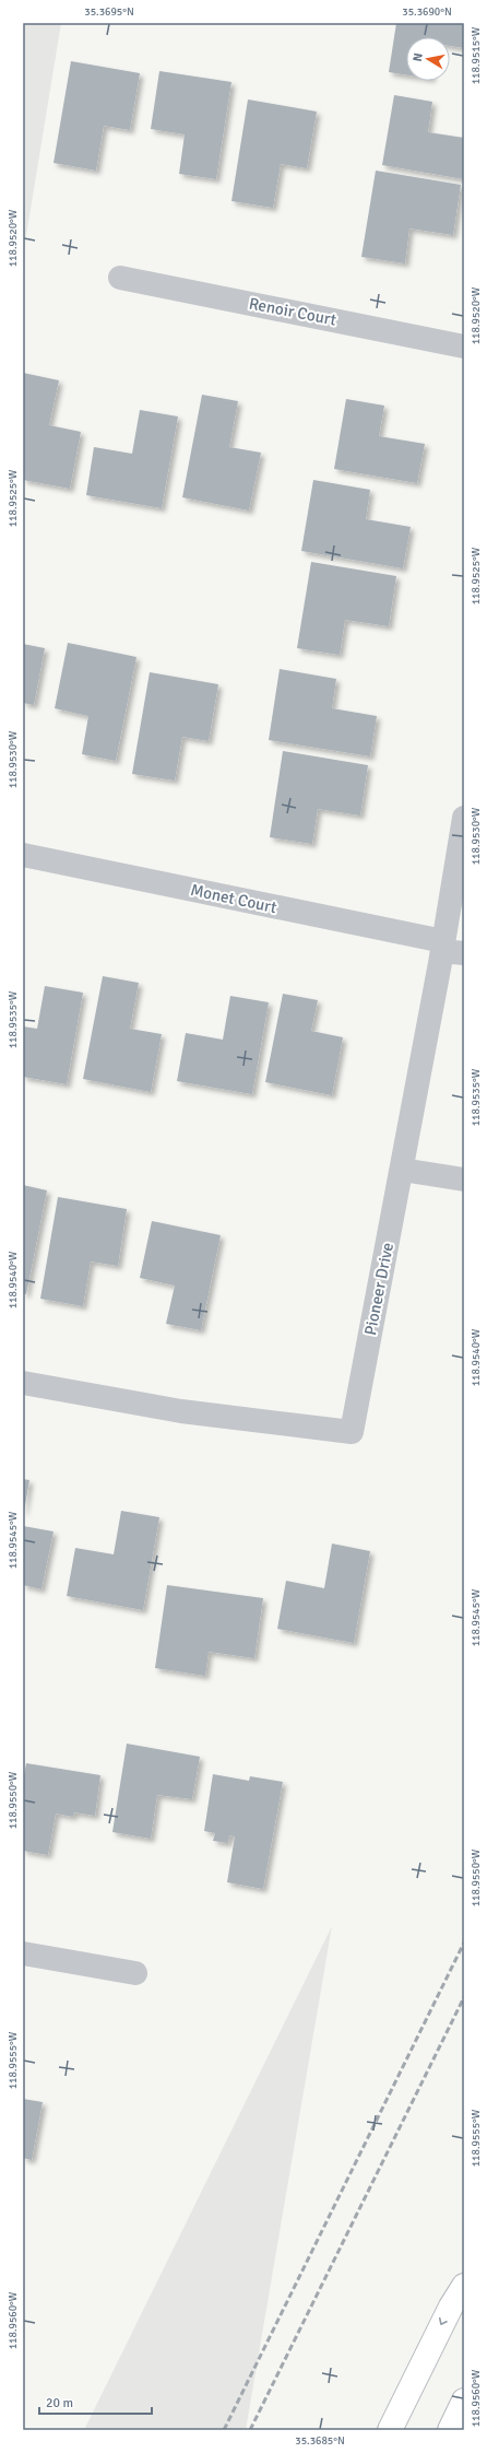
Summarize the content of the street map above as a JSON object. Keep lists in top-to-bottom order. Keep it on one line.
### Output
{"streets":{"street":["Renoir Court","Monet Court","Pioneer Drive"]},"crossings":[["Monet Court","Pioneer Drive"]],"scale_bar":"20 m","north":"left","coordinates":["35.3695°N","35.3690°N","118.9515°W","118.9520°W","118.9525°W","118.9530°W","118.9535°W","118.9540°W","118.9545°W","118.9550°W","118.9555°W","118.9560°W","35.3685°N"]}
